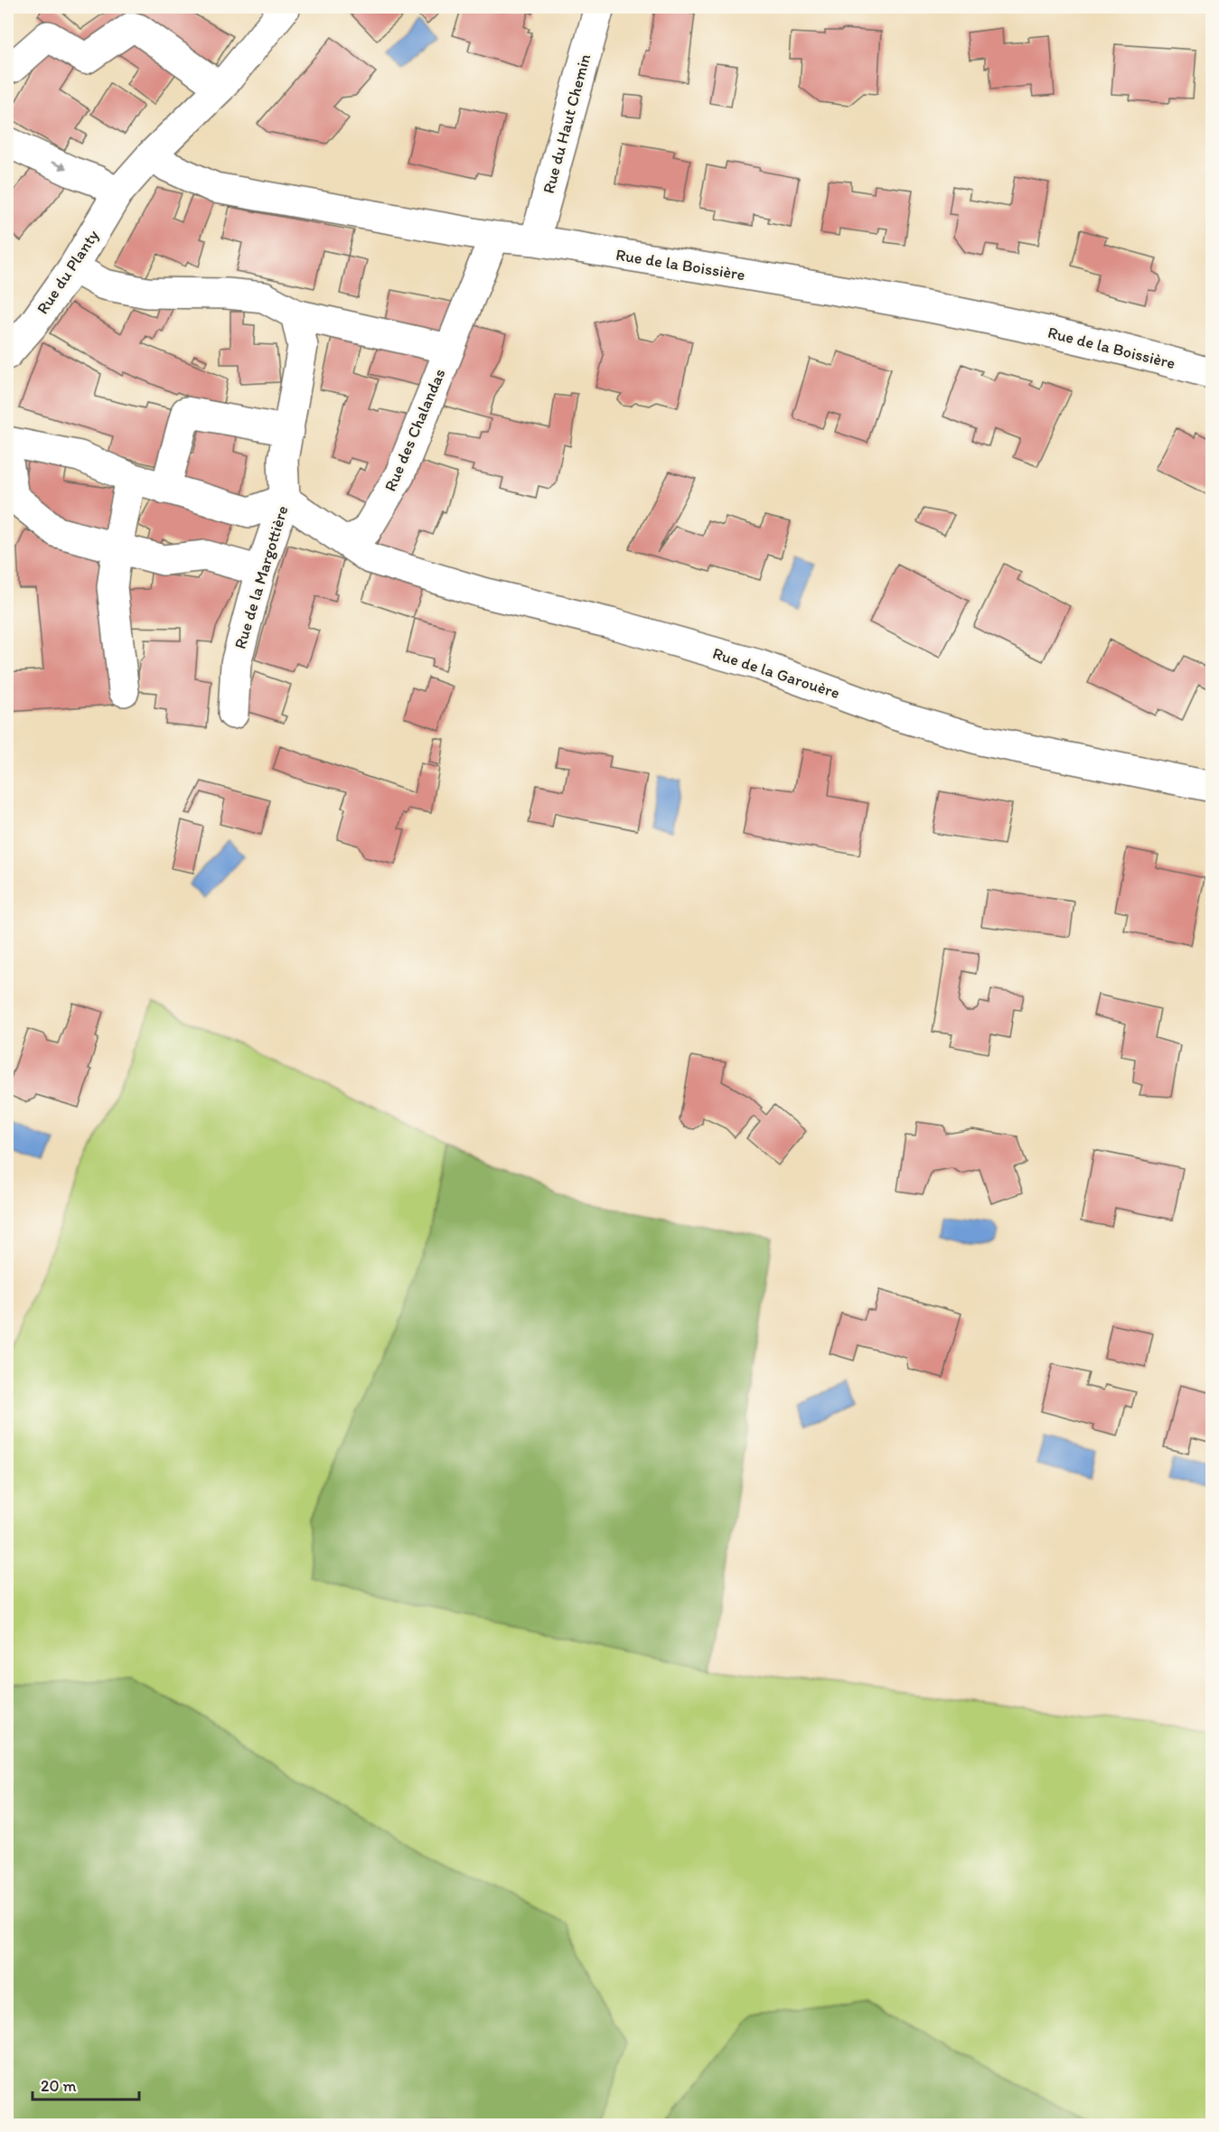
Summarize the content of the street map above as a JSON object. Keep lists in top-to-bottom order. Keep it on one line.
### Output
{"streets":{"street":["Rue du Haut Chemin","Rue de la Boissière","Rue du Planty","Rue des Chalandas","Rue de la Margottière","Rue de la Garouère"]},"crossings":[["Rue du Haut Chemin","Rue de la Boissière"],["Rue de la Boissière","Rue du Planty"],["Rue de la Boissière","Rue des Chalandas"],["Rue des Chalandas","Rue de la Garouère"]],"scale_bar":"20 m"}
